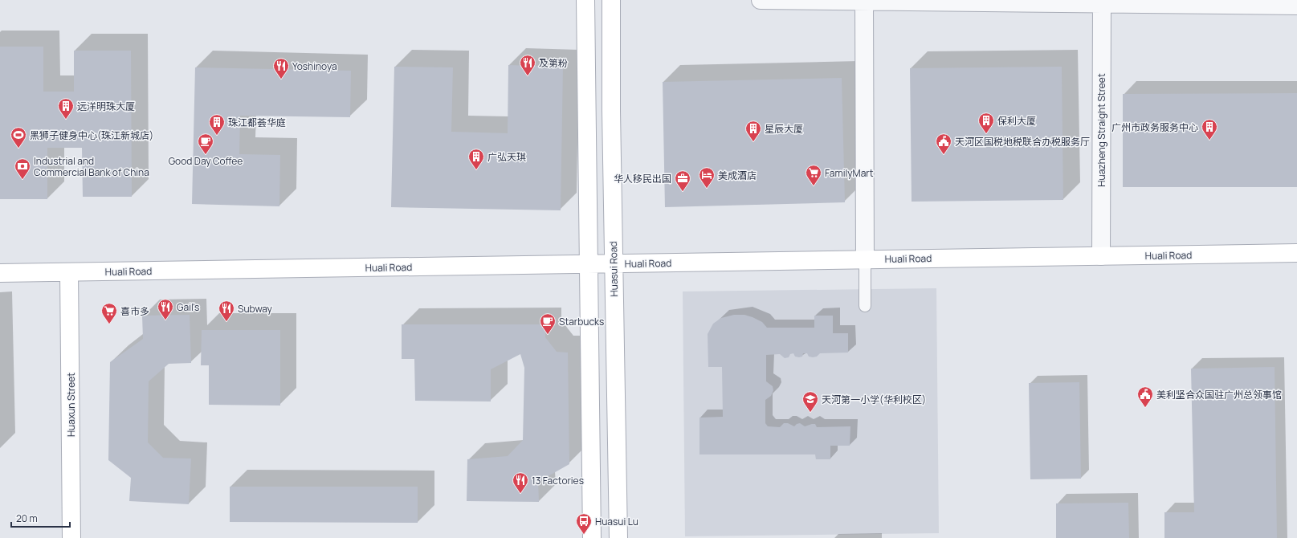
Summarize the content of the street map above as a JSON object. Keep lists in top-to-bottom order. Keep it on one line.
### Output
{"streets":{"street":["Huazheng Straight Street","Huali Road","Huasui Road","Huaxun Street"]},"crossings":[["Huazheng Straight Street","Huali Road"],["Huali Road","Huasui Road"],["Huali Road","Huaxun Street"]],"places":{"restaurant":["及第粉","Yoshinoya","Gail's","Subway","13 Factories"],"building":["远洋明珠大厦","保利大厦","珠江都荟华庭","广州市政务服务中心","星辰大厦","广弘天琪"],"sports":["黑狮子健身中心(珠江新城店)"],"cafe":["Good Day Coffee","Starbucks"],"public building":["天河区国税地税联合办税服务厅","美利坚合众国驻广州总领事馆"],"bank":["Industrial and Commercial Bank of China"],"supermarket":["FamilyMart","喜市多"],"hotel":["美成酒店"],"office":["华人移民出国"],"school or university":["天河第一小学(华利校区)"],"bus stop":["Huasui Lu"]},"scale_bar":"20 m"}
